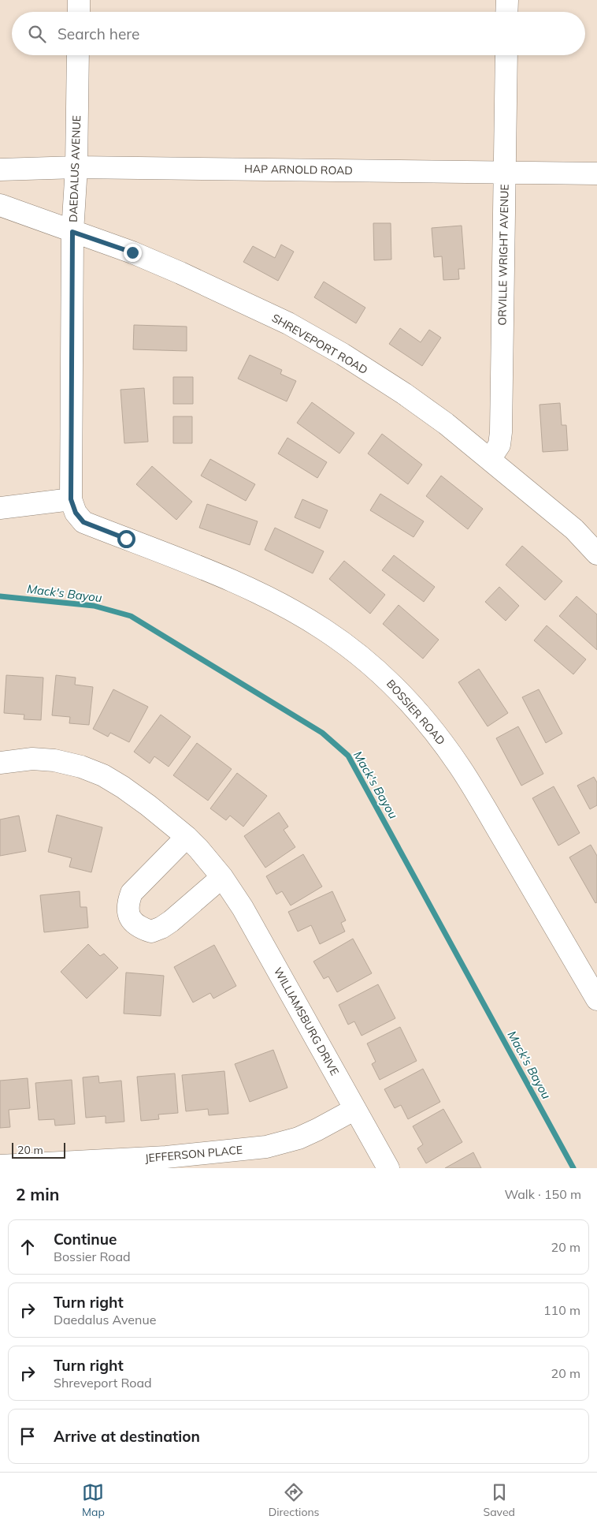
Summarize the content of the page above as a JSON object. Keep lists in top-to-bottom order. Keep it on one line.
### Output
{"streets":{"street":["DAEDALUS AVENUE","HAP ARNOLD ROAD","ORVILLE WRIGHT AVENUE","SHREVEPORT ROAD","BOSSIER ROAD","WILLIAMSBURG DRIVE","JEFFERSON PLACE"]},"crossings":[["DAEDALUS AVENUE","HAP ARNOLD ROAD"],["DAEDALUS AVENUE","SHREVEPORT ROAD"],["DAEDALUS AVENUE","BOSSIER ROAD"],["HAP ARNOLD ROAD","ORVILLE WRIGHT AVENUE"],["ORVILLE WRIGHT AVENUE","SHREVEPORT ROAD"],["WILLIAMSBURG DRIVE","JEFFERSON PLACE"]],"water":["Mack's Bayou"],"scale_bar":"20 m","page":{"search":"Search here","scale":"20 m","heading":["2 min","Walk · 150 m"],"list":[["Continue","Bossier Road","20 m"],["Turn right","Daedalus Avenue","110 m"],["Turn right","Shreveport Road","20 m"],"Arrive at destination"],"nav":["Map","Directions","Saved"]}}
